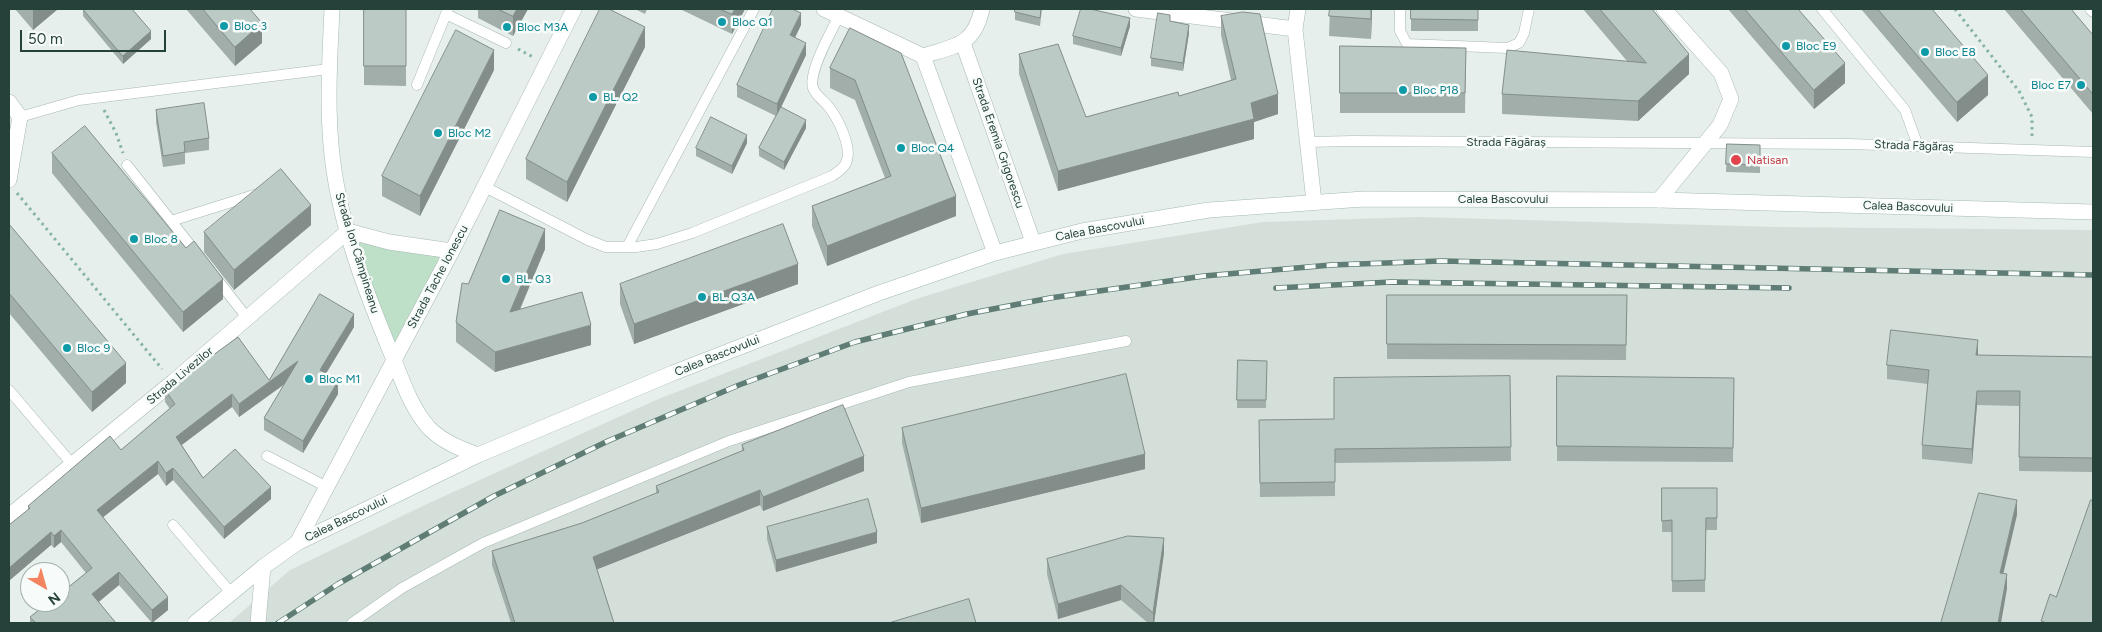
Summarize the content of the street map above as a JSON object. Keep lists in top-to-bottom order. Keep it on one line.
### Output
{"streets":{"street":["Strada Eremia Grigorescu","Calea Bascovului","Strada Ion Câmpineanu","Strada Tache Ionescu","Strada Livezilor"],"lane":["Strada Făgăraș"]},"crossings":[["Strada Eremia Grigorescu","Calea Bascovului"],["Calea Bascovului","Strada Ion Câmpineanu"],["Calea Bascovului","Strada Tache Ionescu"],["Strada Ion Câmpineanu","Strada Tache Ionescu"],["Strada Ion Câmpineanu","Strada Livezilor"]],"places":["Bloc Q1","Bloc 3","Bloc M3A","Bloc E9","Bloc E8","Bloc E7","Bloc P18","BL. Q2","Bloc M2","Bloc Q4","Natisan","Bloc 8","BL. Q3","BL. Q3A","Bloc 9","Bloc M1"],"scale_bar":"50 m","north":"bottom right"}
